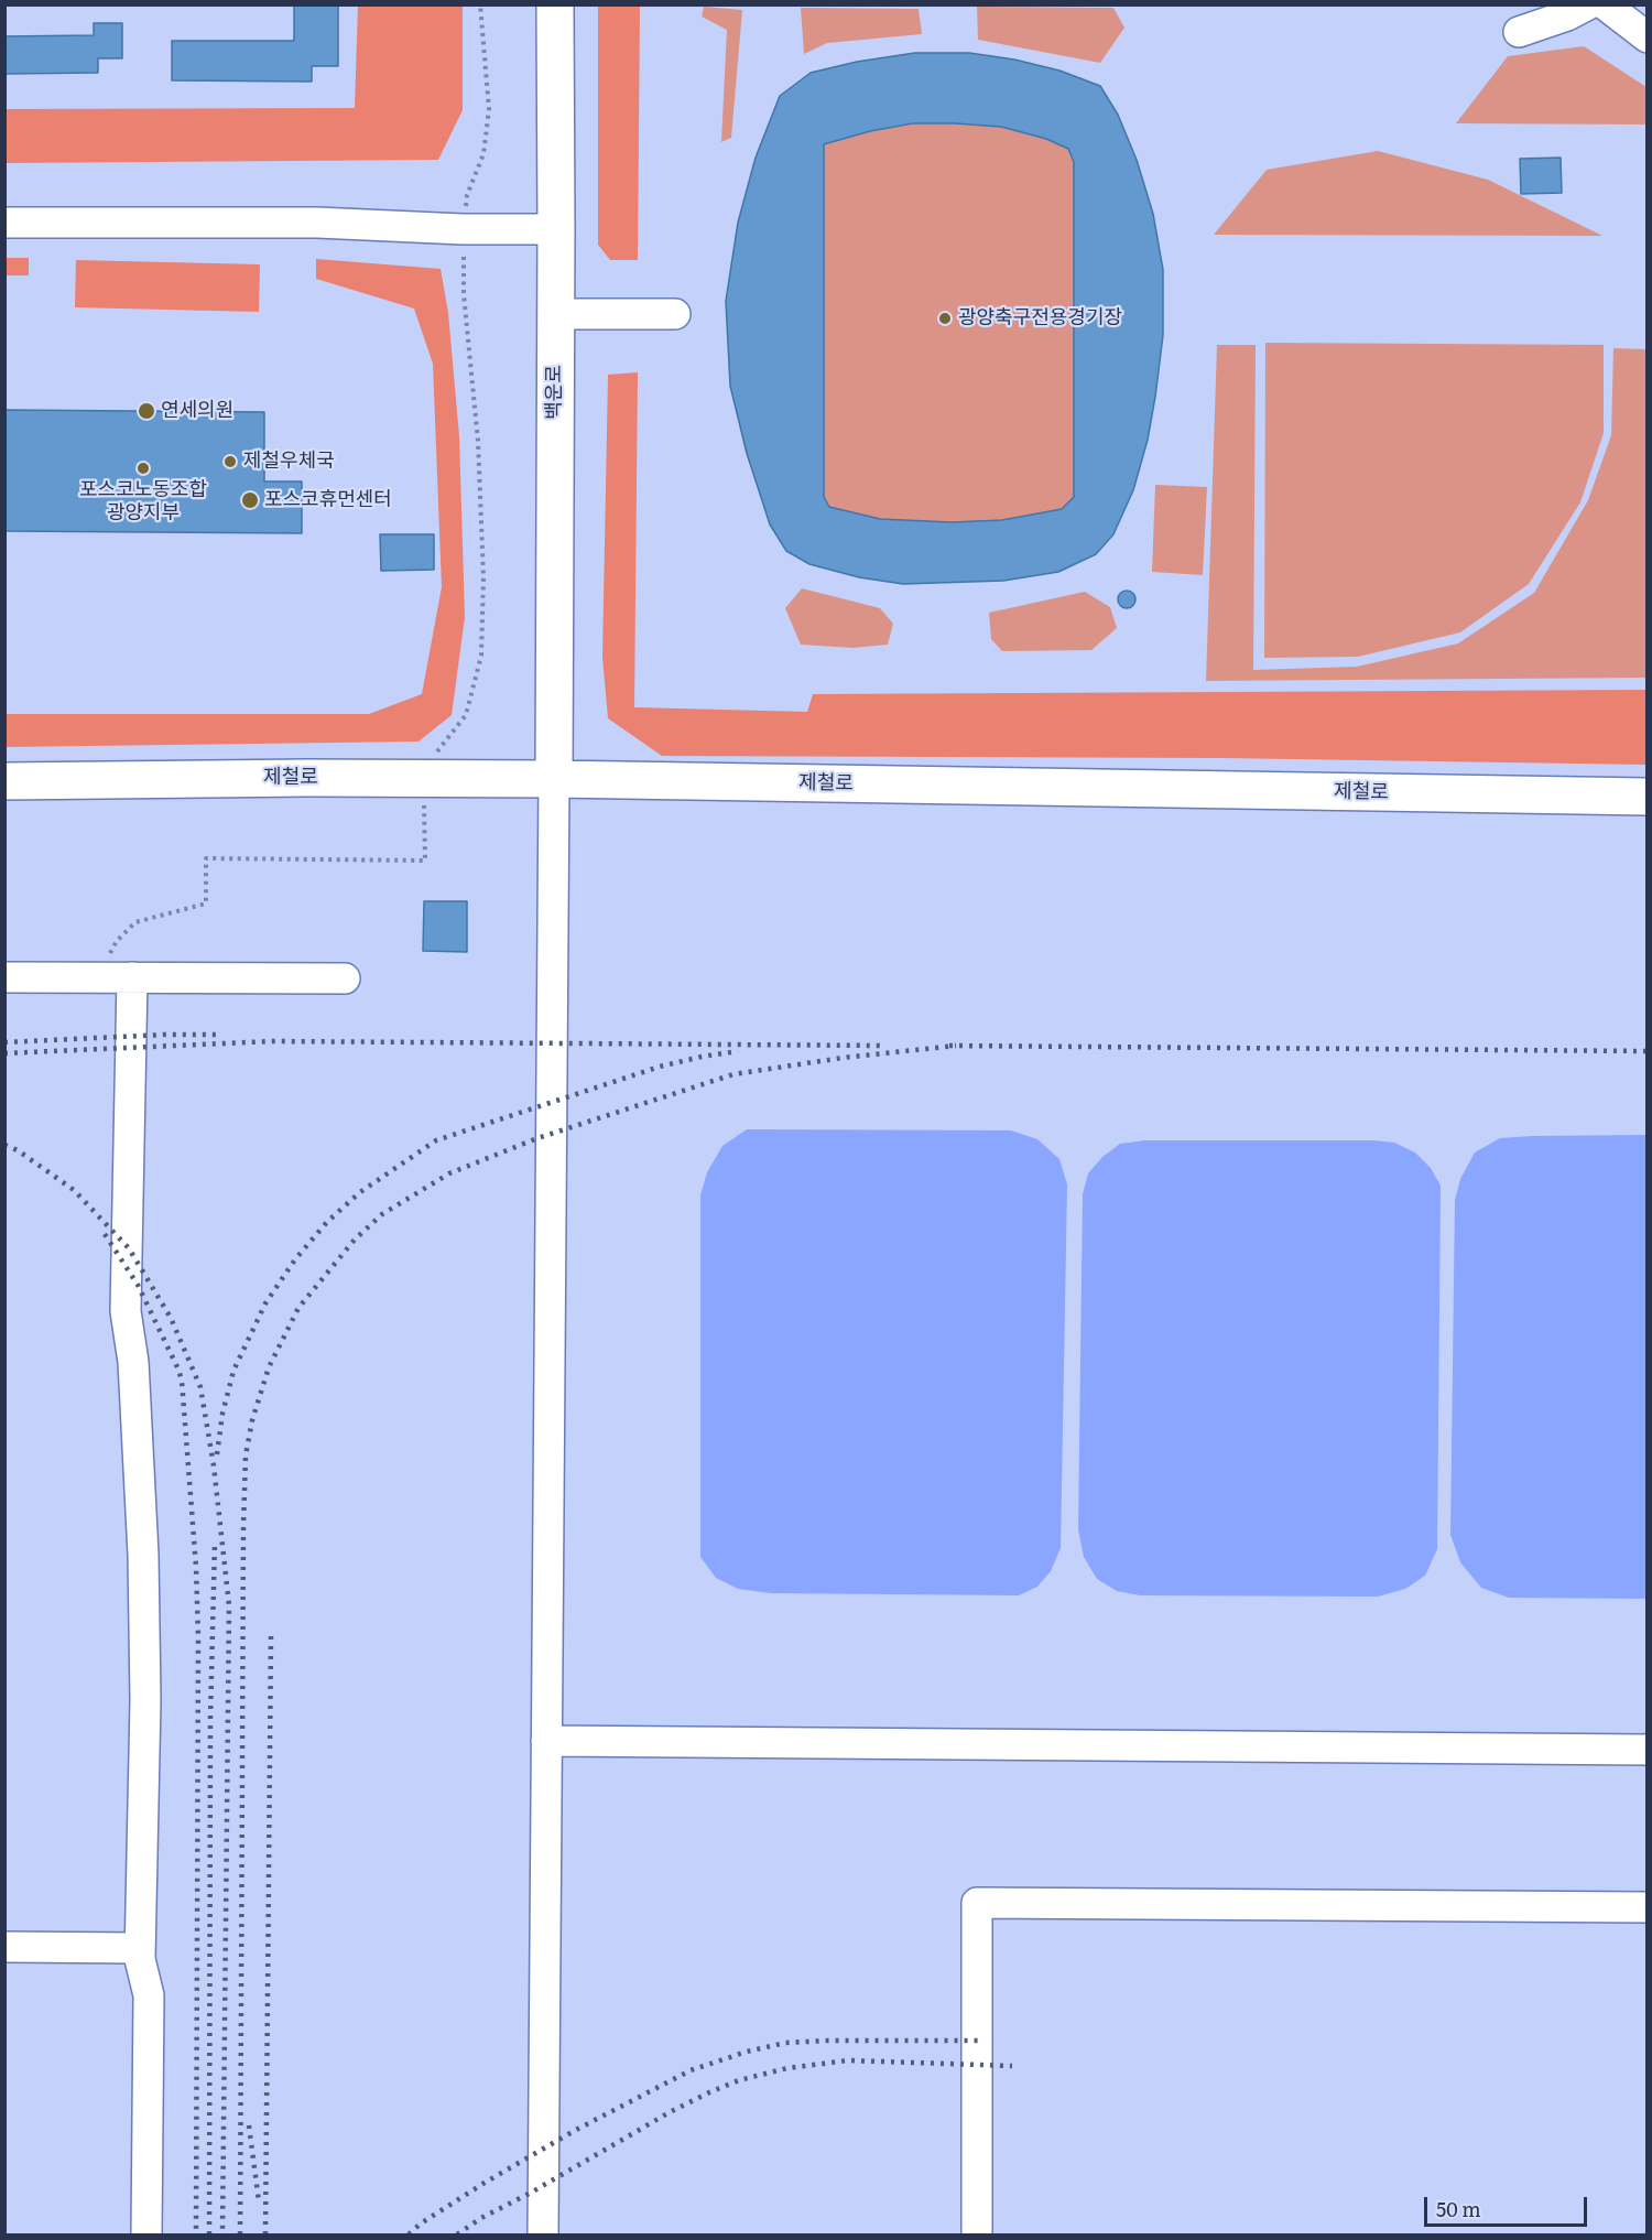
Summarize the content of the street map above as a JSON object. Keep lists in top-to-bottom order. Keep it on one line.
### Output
{"streets":{"main road":["백운로","제철로"]},"crossings":[["백운로","제철로"]],"places":["광양축구전용경기장","연세의원","제철우체국","포스코노동조합 광양지부","포스코휴먼센터"],"scale_bar":"50 m"}
